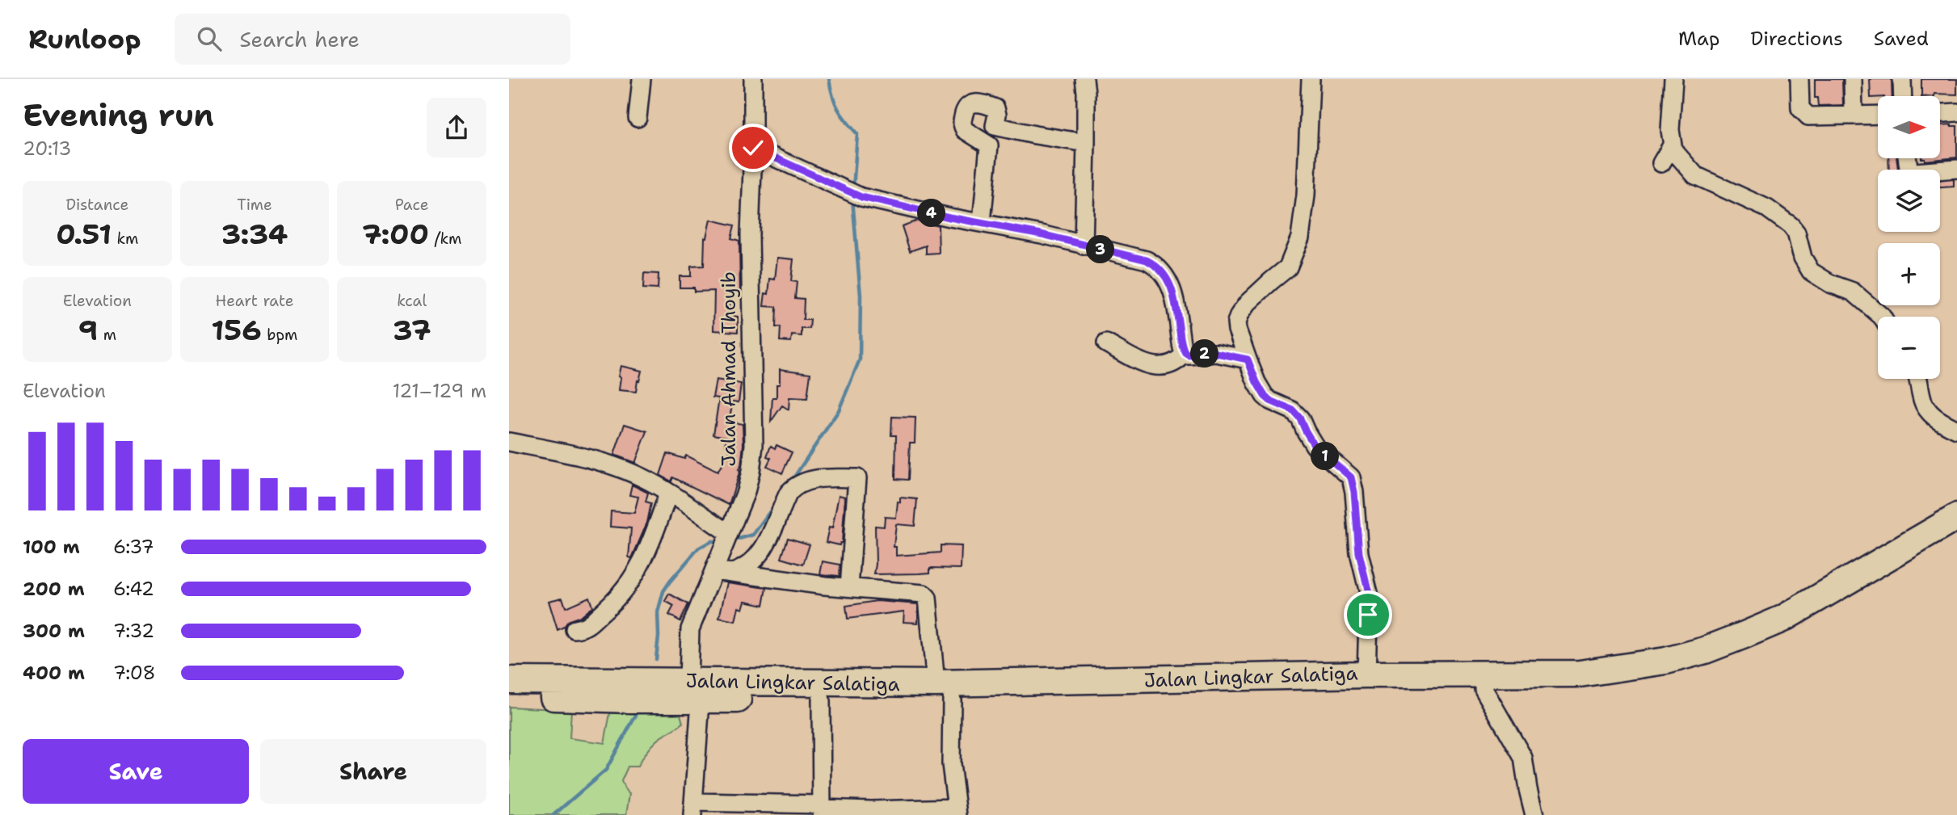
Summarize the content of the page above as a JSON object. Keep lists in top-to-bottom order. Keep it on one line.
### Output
{"streets":{"highway":["Jalan Lingkar Salatiga"],"street":["Jalan Ahmad Thoyib"]},"crossings":[["Jalan Ahmad Thoyib","Jalan Lingkar Salatiga"]],"north":"right","page":{"header":"Runloop","search":"Search here","nav":["Map","Directions","Saved"],"heading":["Evening run","20:13"],"map_buttons":["+","−"],"stats":[["Distance","0.51 km"],["Time","3:34"],["Pace","7:00 /km"],["Elevation","9 m"],["Heart rate","156 bpm"],["kcal","37"]],"pins":["4","3","2","1"],"chart":["Elevation","121–129 m"],"list":[{"name":"100 m","note":"6:37"},{"name":"200 m","note":"6:42"},{"name":"300 m","note":"7:32"},{"name":"400 m","note":"7:08"}],"buttons":["Save","Share"]}}
